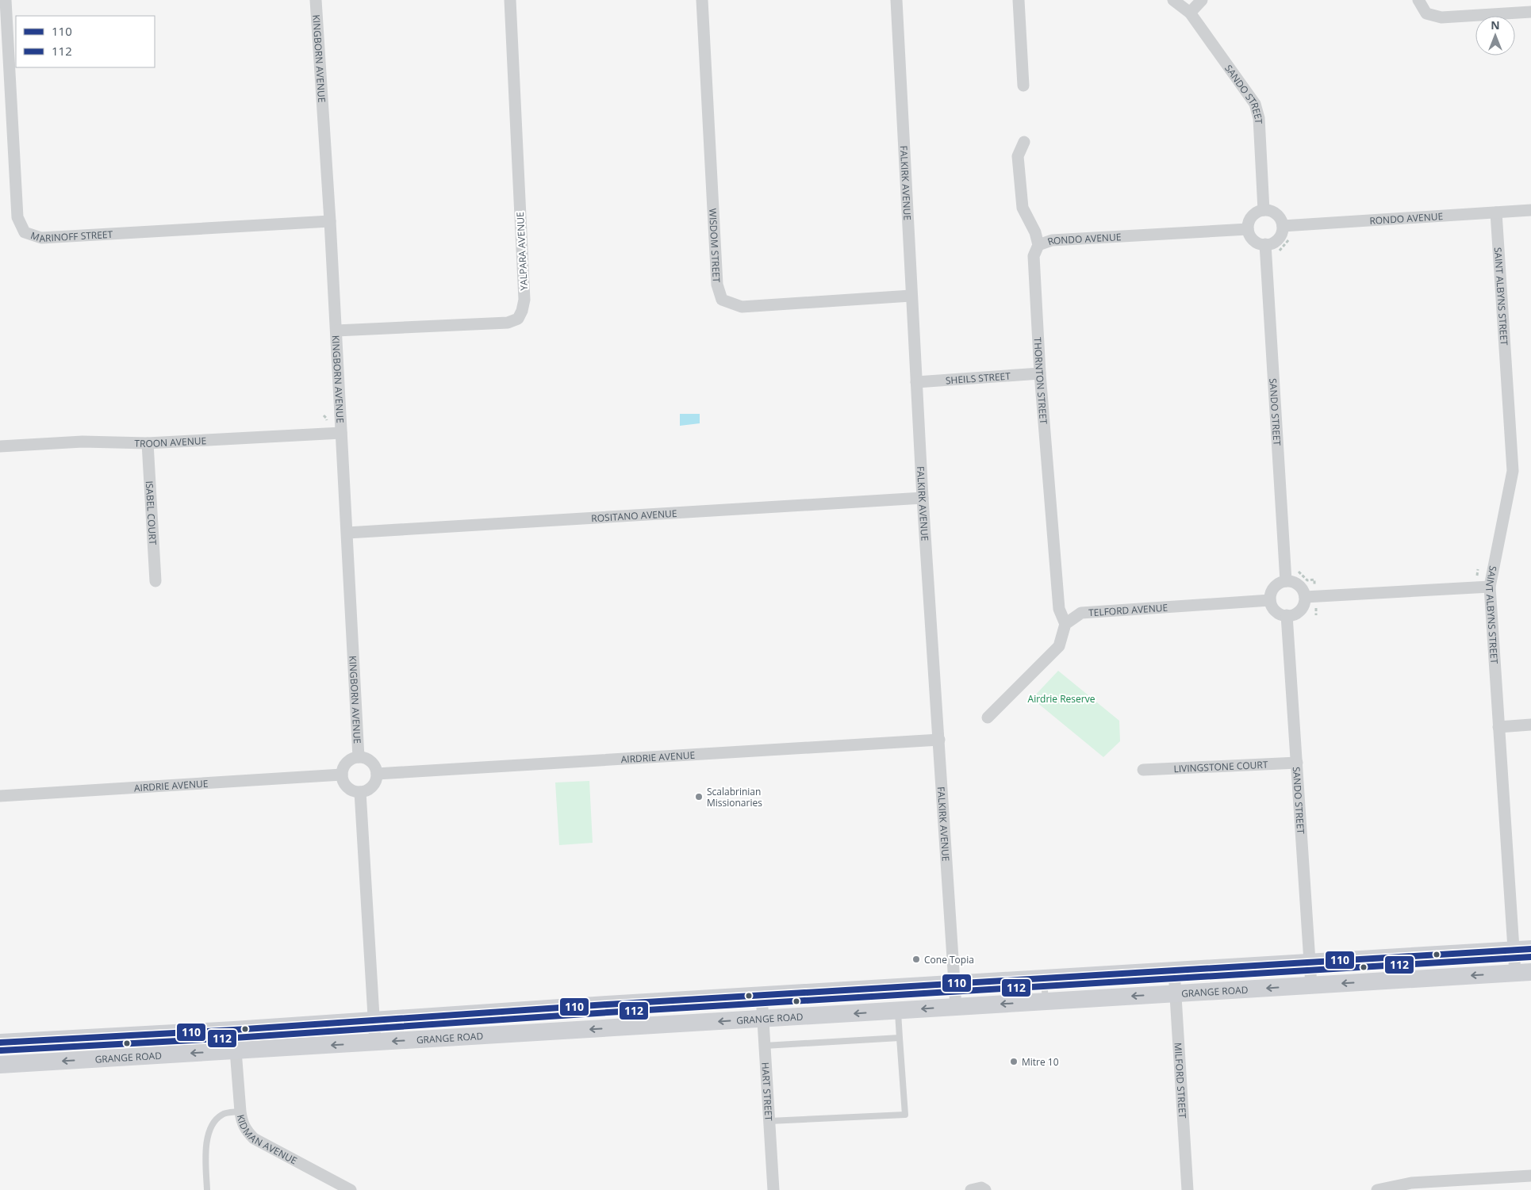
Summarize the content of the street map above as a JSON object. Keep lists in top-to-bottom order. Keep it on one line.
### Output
{"streets":{"main road":["GRANGE ROAD"],"street":["KINGBORN AVENUE","SANDO STREET","FALKIRK AVENUE","RONDO AVENUE","MARINOFF STREET","WISDOM STREET","YALPARA AVENUE","SAINT ALBYNS STREET","SHEILS STREET","THORNTON STREET","TROON AVENUE","ISABEL COURT","ROSITANO AVENUE","TELFORD AVENUE","AIRDRIE AVENUE","LIVINGSTONE COURT","MILFORD STREET","HART STREET","KIDMAN AVENUE"]},"crossings":[["KINGBORN AVENUE","MARINOFF STREET"],["KINGBORN AVENUE","YALPARA AVENUE"],["KINGBORN AVENUE","TROON AVENUE"],["KINGBORN AVENUE","ROSITANO AVENUE"],["KINGBORN AVENUE","AIRDRIE AVENUE"],["SANDO STREET","RONDO AVENUE"],["SANDO STREET","TELFORD AVENUE"],["SANDO STREET","LIVINGSTONE COURT"],["SANDO STREET","GRANGE ROAD"],["FALKIRK AVENUE","WISDOM STREET"],["FALKIRK AVENUE","SHEILS STREET"],["FALKIRK AVENUE","ROSITANO AVENUE"],["FALKIRK AVENUE","AIRDRIE AVENUE"],["FALKIRK AVENUE","GRANGE ROAD"],["RONDO AVENUE","SAINT ALBYNS STREET"],["RONDO AVENUE","THORNTON STREET"],["SAINT ALBYNS STREET","GRANGE ROAD"],["SHEILS STREET","THORNTON STREET"],["THORNTON STREET","TELFORD AVENUE"],["TROON AVENUE","ISABEL COURT"],["GRANGE ROAD","MILFORD STREET"],["GRANGE ROAD","HART STREET"],["GRANGE ROAD","KIDMAN AVENUE"]],"parks":["Airdrie Reserve"],"places":["Scalabrinian Missionaries","Cone Topia","Mitre 10"],"lines":["transit line 110","transit line 112"],"legend":["110","112"],"north":"top"}
